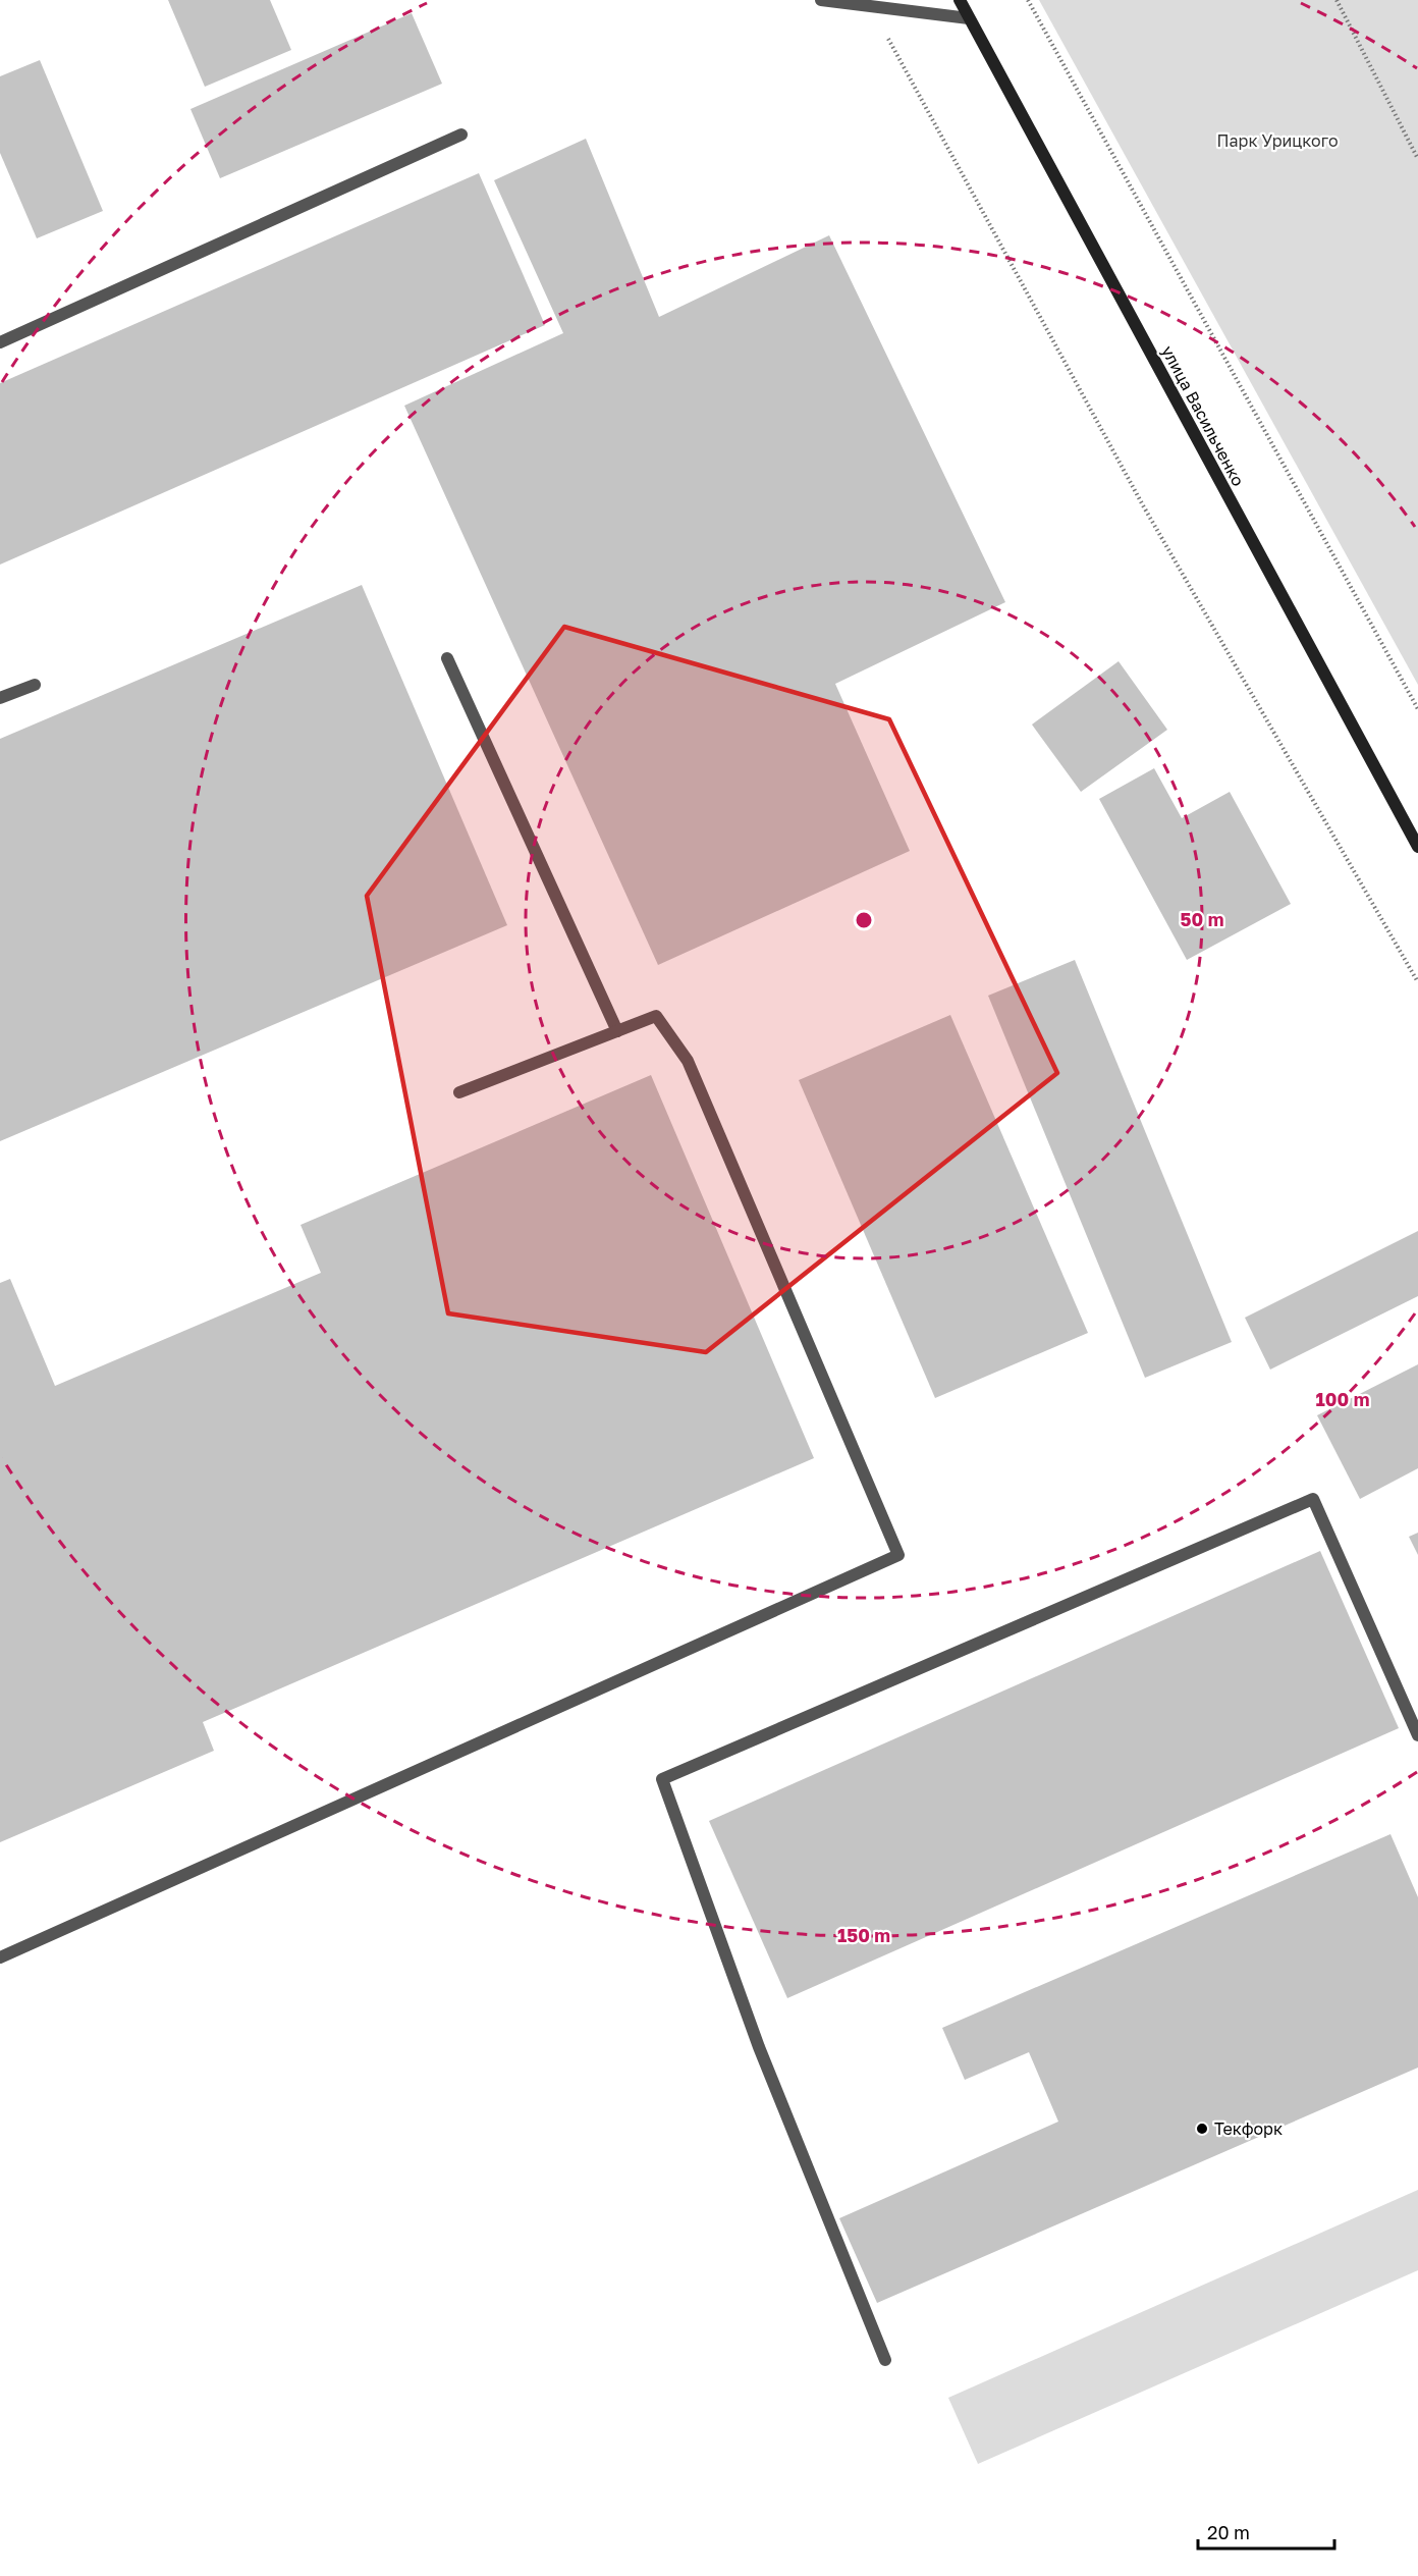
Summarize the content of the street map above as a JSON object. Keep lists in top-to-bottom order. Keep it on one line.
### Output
{"streets":{"main road":["улица Васильченко"]},"parks":["Парк Урицкого"],"places":["Текфорк"],"scale_bar":"20 m","rings":["50 m","100 m","150 m"]}
